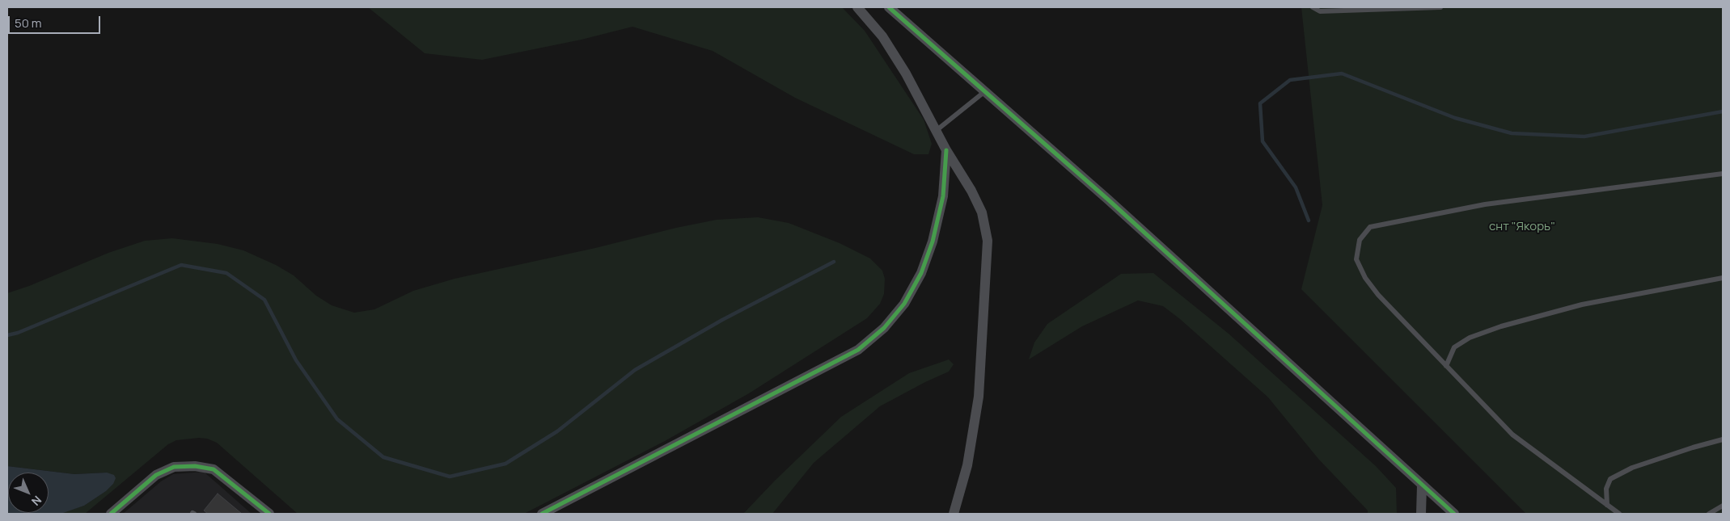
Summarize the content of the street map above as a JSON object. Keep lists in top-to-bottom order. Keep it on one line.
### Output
{"parks":["снт \"Якорь\""],"scale_bar":"50 m","north":"bottom right"}
